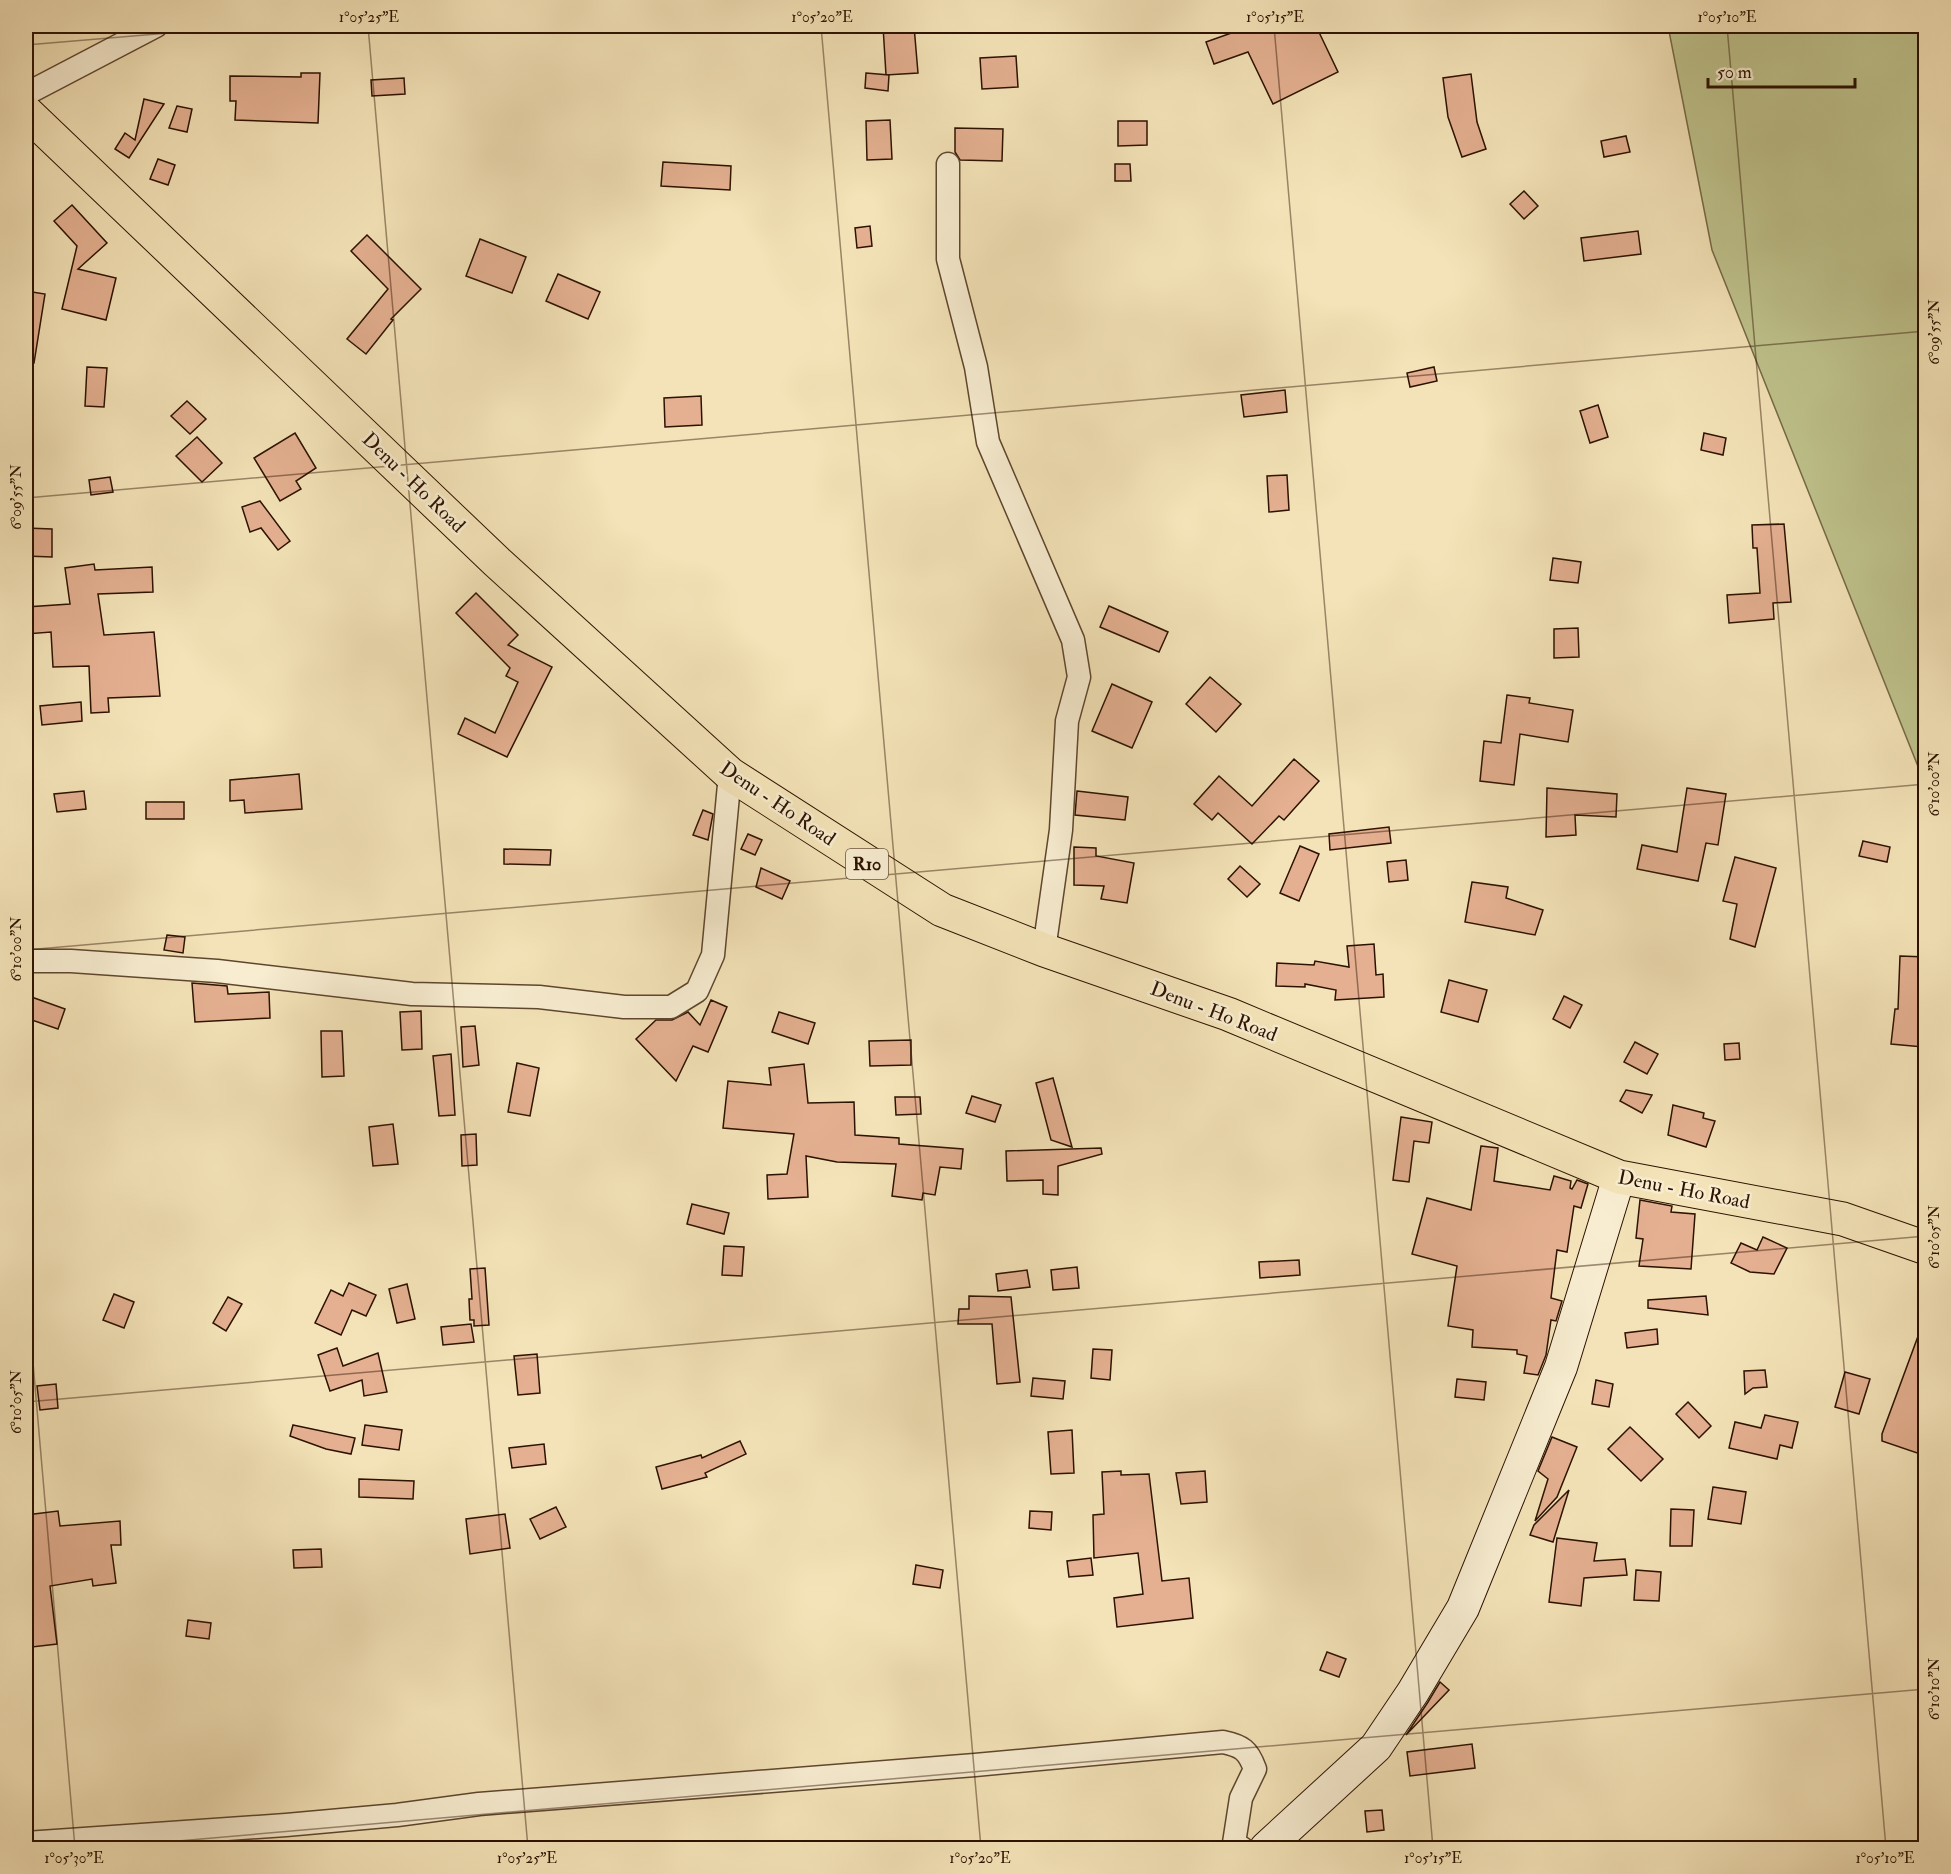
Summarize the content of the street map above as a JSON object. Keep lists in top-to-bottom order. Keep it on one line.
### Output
{"streets":{"main road":["Denu - Ho Road","R10"]},"scale_bar":"50 m","coordinates":["1°05'25\"E","1°05'20\"E","1°05'15\"E","1°05'10\"E","6°09'55\"N","6°10'00\"N","6°10'05\"N","6°10'10\"N","1°05'30\"E"]}
